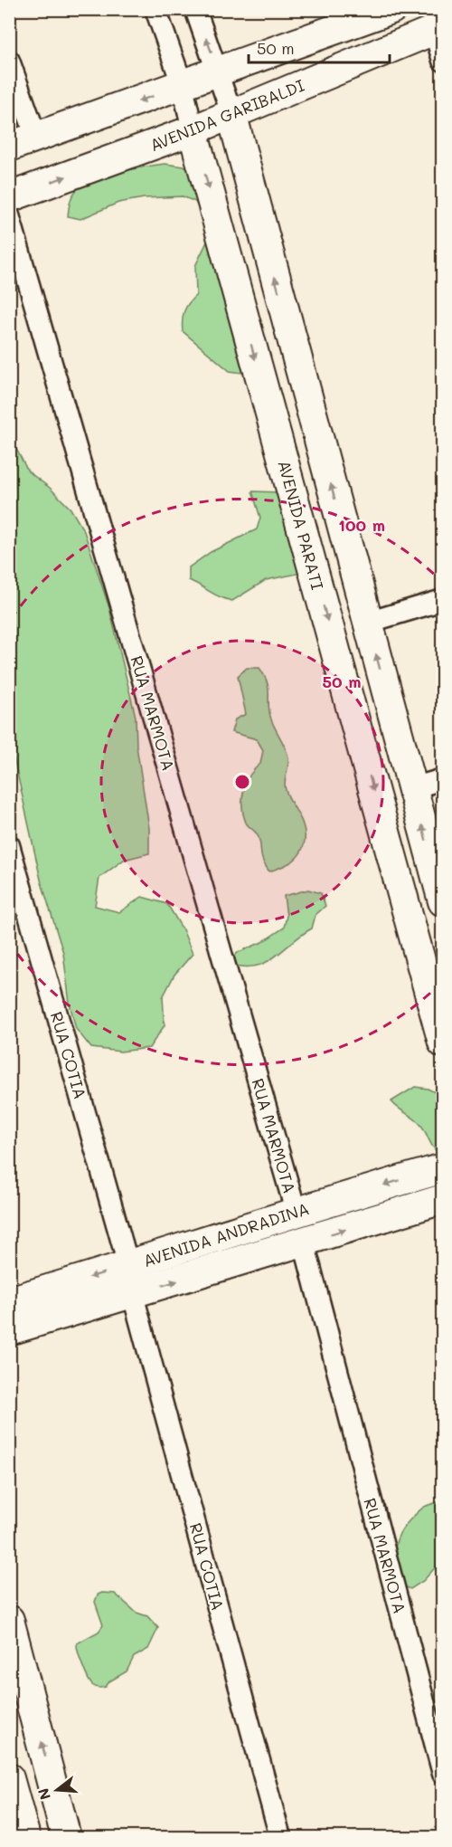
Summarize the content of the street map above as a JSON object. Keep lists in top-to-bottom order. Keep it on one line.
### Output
{"streets":{"street":["AVENIDA GARIBALDI","AVENIDA PARATI","RUA MARMOTA","RUA COTIA","AVENIDA ANDRADINA"]},"crossings":[["AVENIDA GARIBALDI","AVENIDA PARATI"],["RUA MARMOTA","AVENIDA ANDRADINA"],["RUA COTIA","AVENIDA ANDRADINA"]],"scale_bar":"50 m","north":"left","rings":["100 m","50 m"]}
